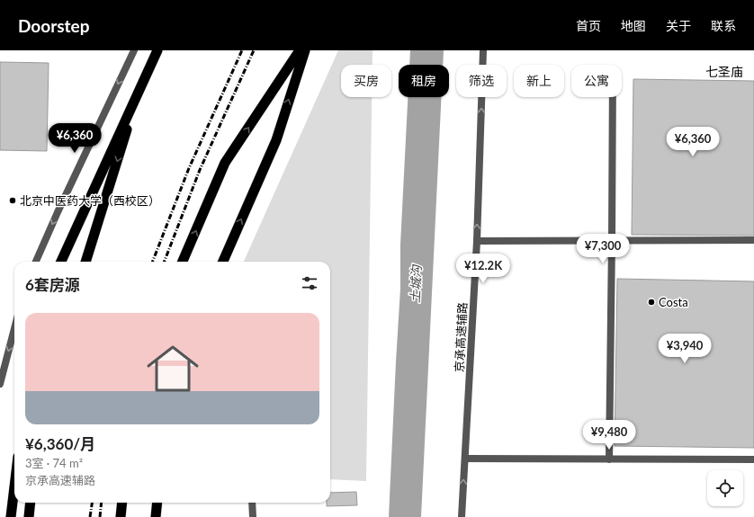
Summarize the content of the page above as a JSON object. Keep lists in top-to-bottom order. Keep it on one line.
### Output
{"streets":{"street":["京承高速辅路"]},"one_way":["京承高速辅路"],"districts":["七圣庙"],"water":["土城沟"],"places":["北京中医药大学（西校区）","Costa"],"page":{"header":"Doorstep","nav":["首页","地图","关于","联系"],"chip":["买房","租房","筛选","新上","公寓"],"price":["¥6,360","¥6,360","¥7,300","¥12.2K","¥3,940","¥9,480"],"heading":"6套房源","list":[{"name":"¥6,360/月","note":"3室 · 74 m² · 京承高速辅路"}]}}
